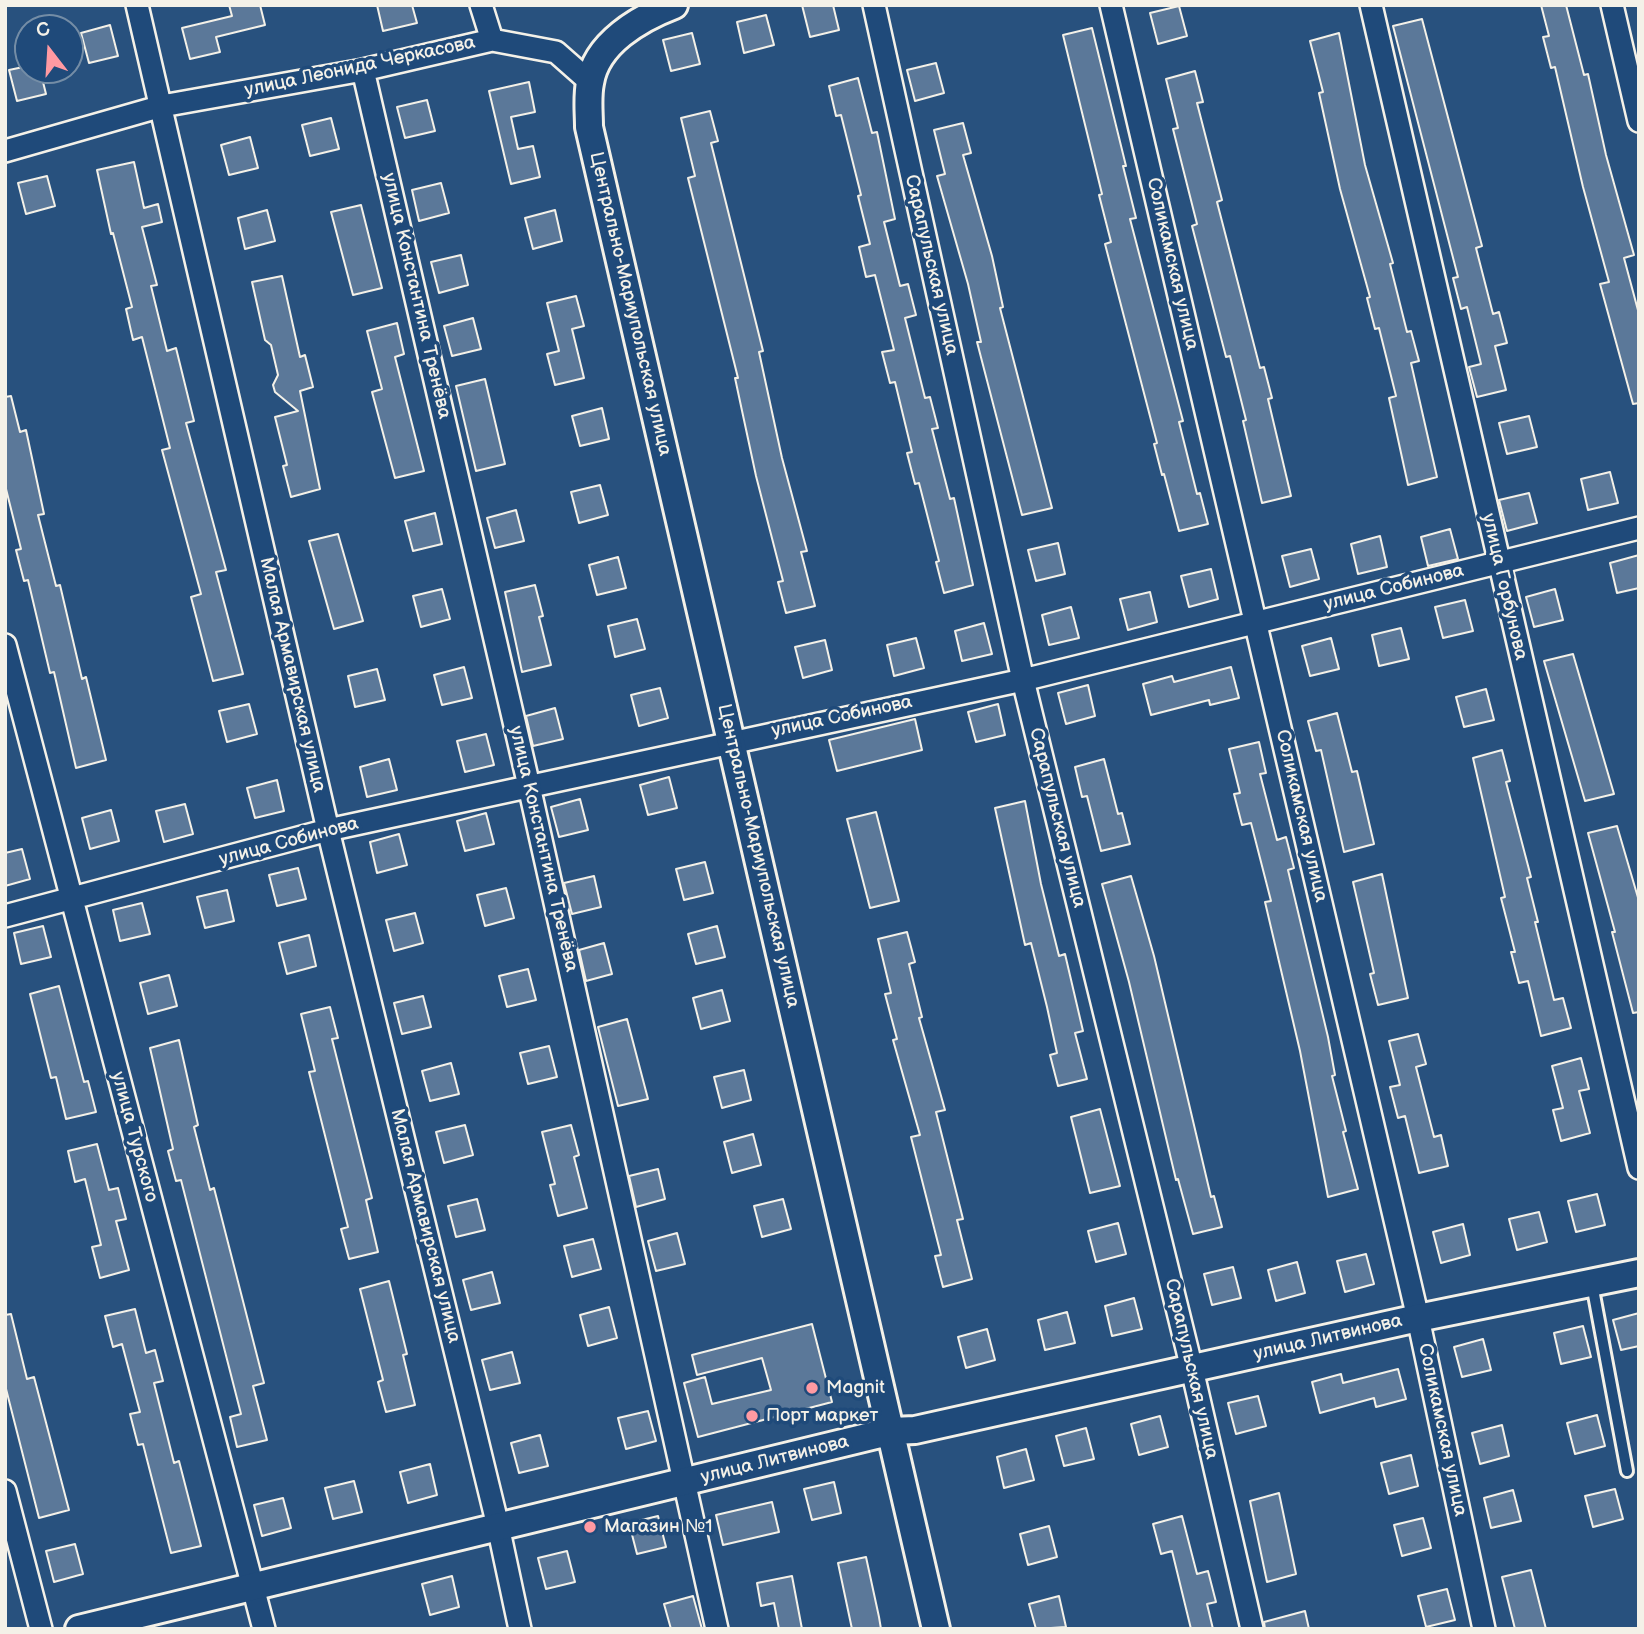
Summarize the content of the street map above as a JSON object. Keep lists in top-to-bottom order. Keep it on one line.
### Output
{"streets":{"street":["улица Леонида Черкасова","Соликамская улица","Сарапульская улица","улица Константина Тренёва","Центрально-Мариупольская улица","улица Горбунова","улица Собинова","Малая Армавирская улица","улица Турского","улица Литвинова"]},"crossings":[["улица Леонида Черкасова","улица Константина Тренёва"],["улица Леонида Черкасова","Центрально-Мариупольская улица"],["улица Леонида Черкасова","Малая Армавирская улица"],["Соликамская улица","улица Собинова"],["Соликамская улица","улица Литвинова"],["Сарапульская улица","улица Собинова"],["Сарапульская улица","улица Литвинова"],["улица Константина Тренёва","улица Собинова"],["улица Константина Тренёва","улица Литвинова"],["Центрально-Мариупольская улица","улица Собинова"],["Центрально-Мариупольская улица","улица Литвинова"],["улица Горбунова","улица Собинова"],["улица Собинова","Малая Армавирская улица"],["улица Собинова","улица Турского"],["Малая Армавирская улица","улица Литвинова"],["улица Турского","улица Литвинова"]],"places":["Magnit","Порт маркет","Магазин №1"],"north":"top"}
